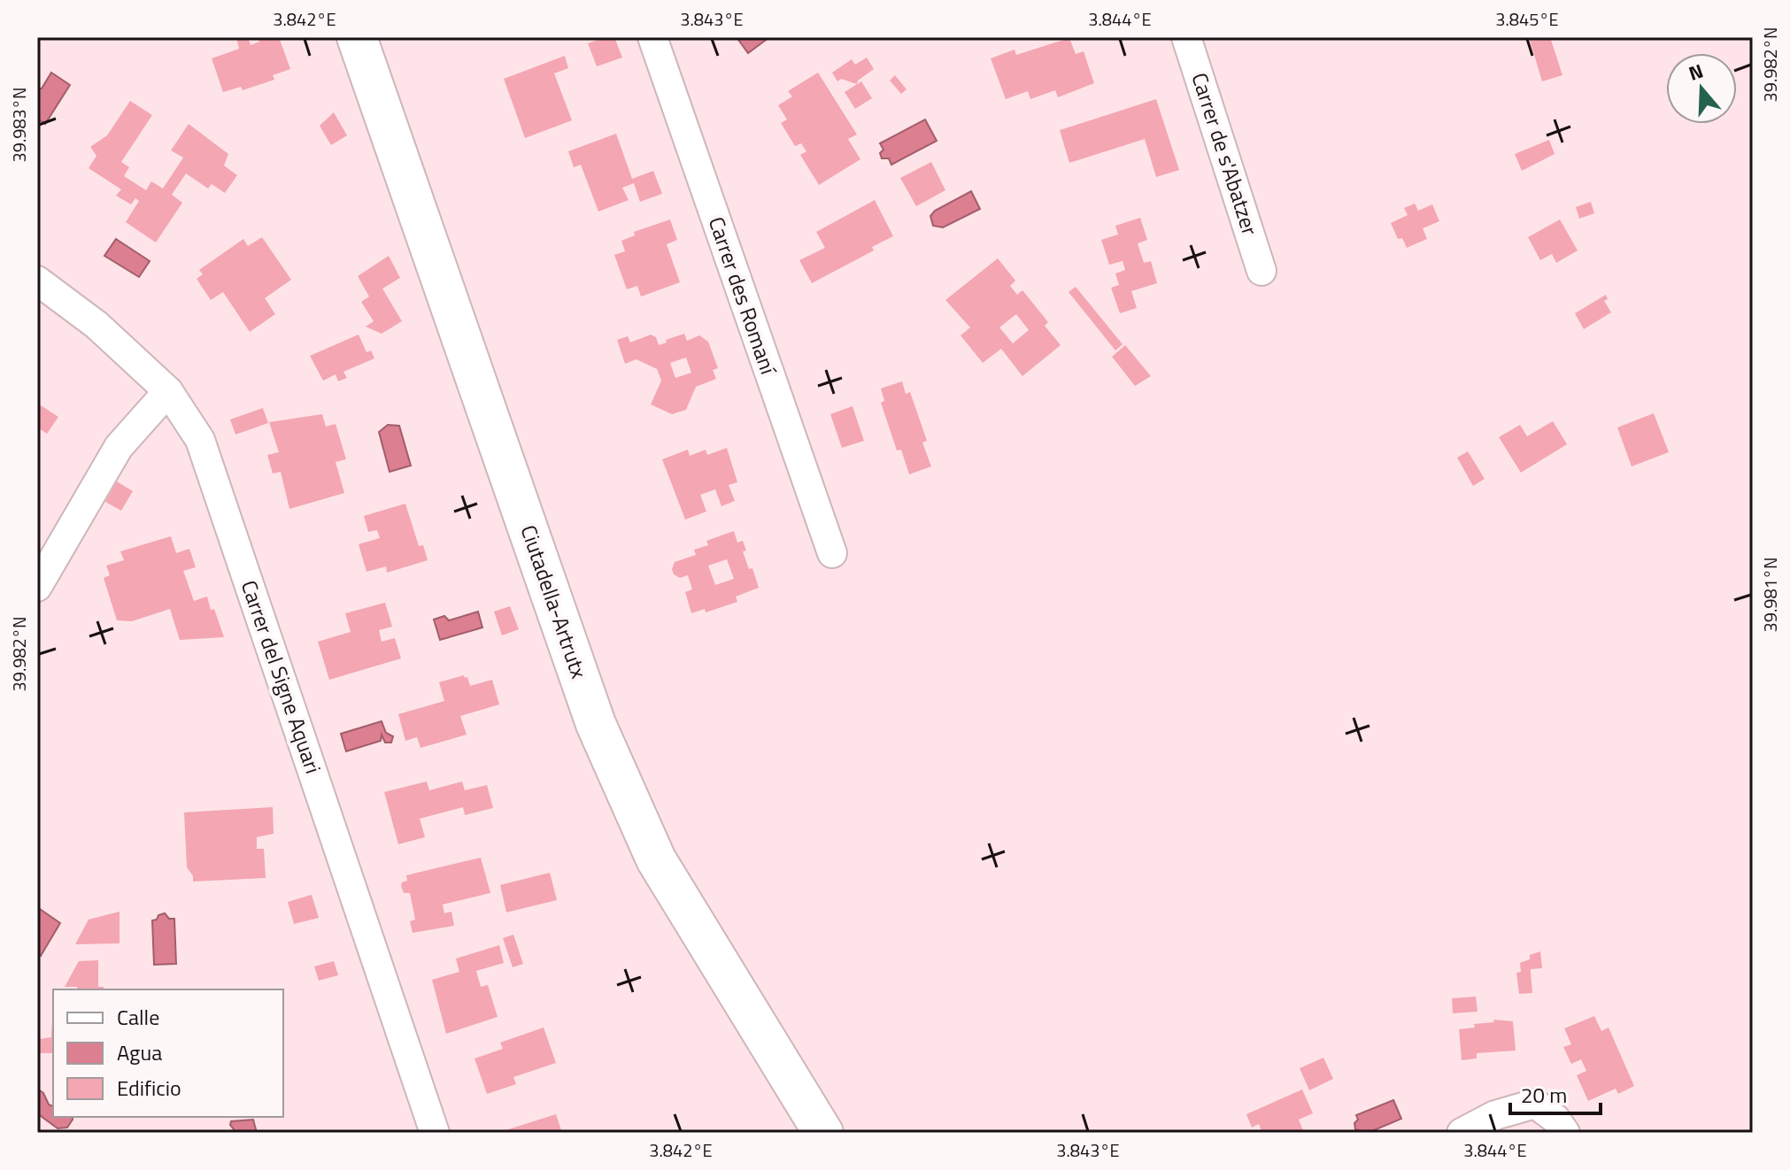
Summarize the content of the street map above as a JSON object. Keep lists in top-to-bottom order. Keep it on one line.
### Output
{"streets":{"main road":["Ciutadella-Artrutx"],"street":["Carrer de s'Abatzer","Carrer des Romaní","Carrer del Signe Aquari"]},"legend":["Calle","Agua","Edificio"],"scale_bar":"20 m","north":"top","coordinates":["3.842°E","3.843°E","3.844°E","3.845°E","39.982°N","39.983°N","39.981°N"]}
